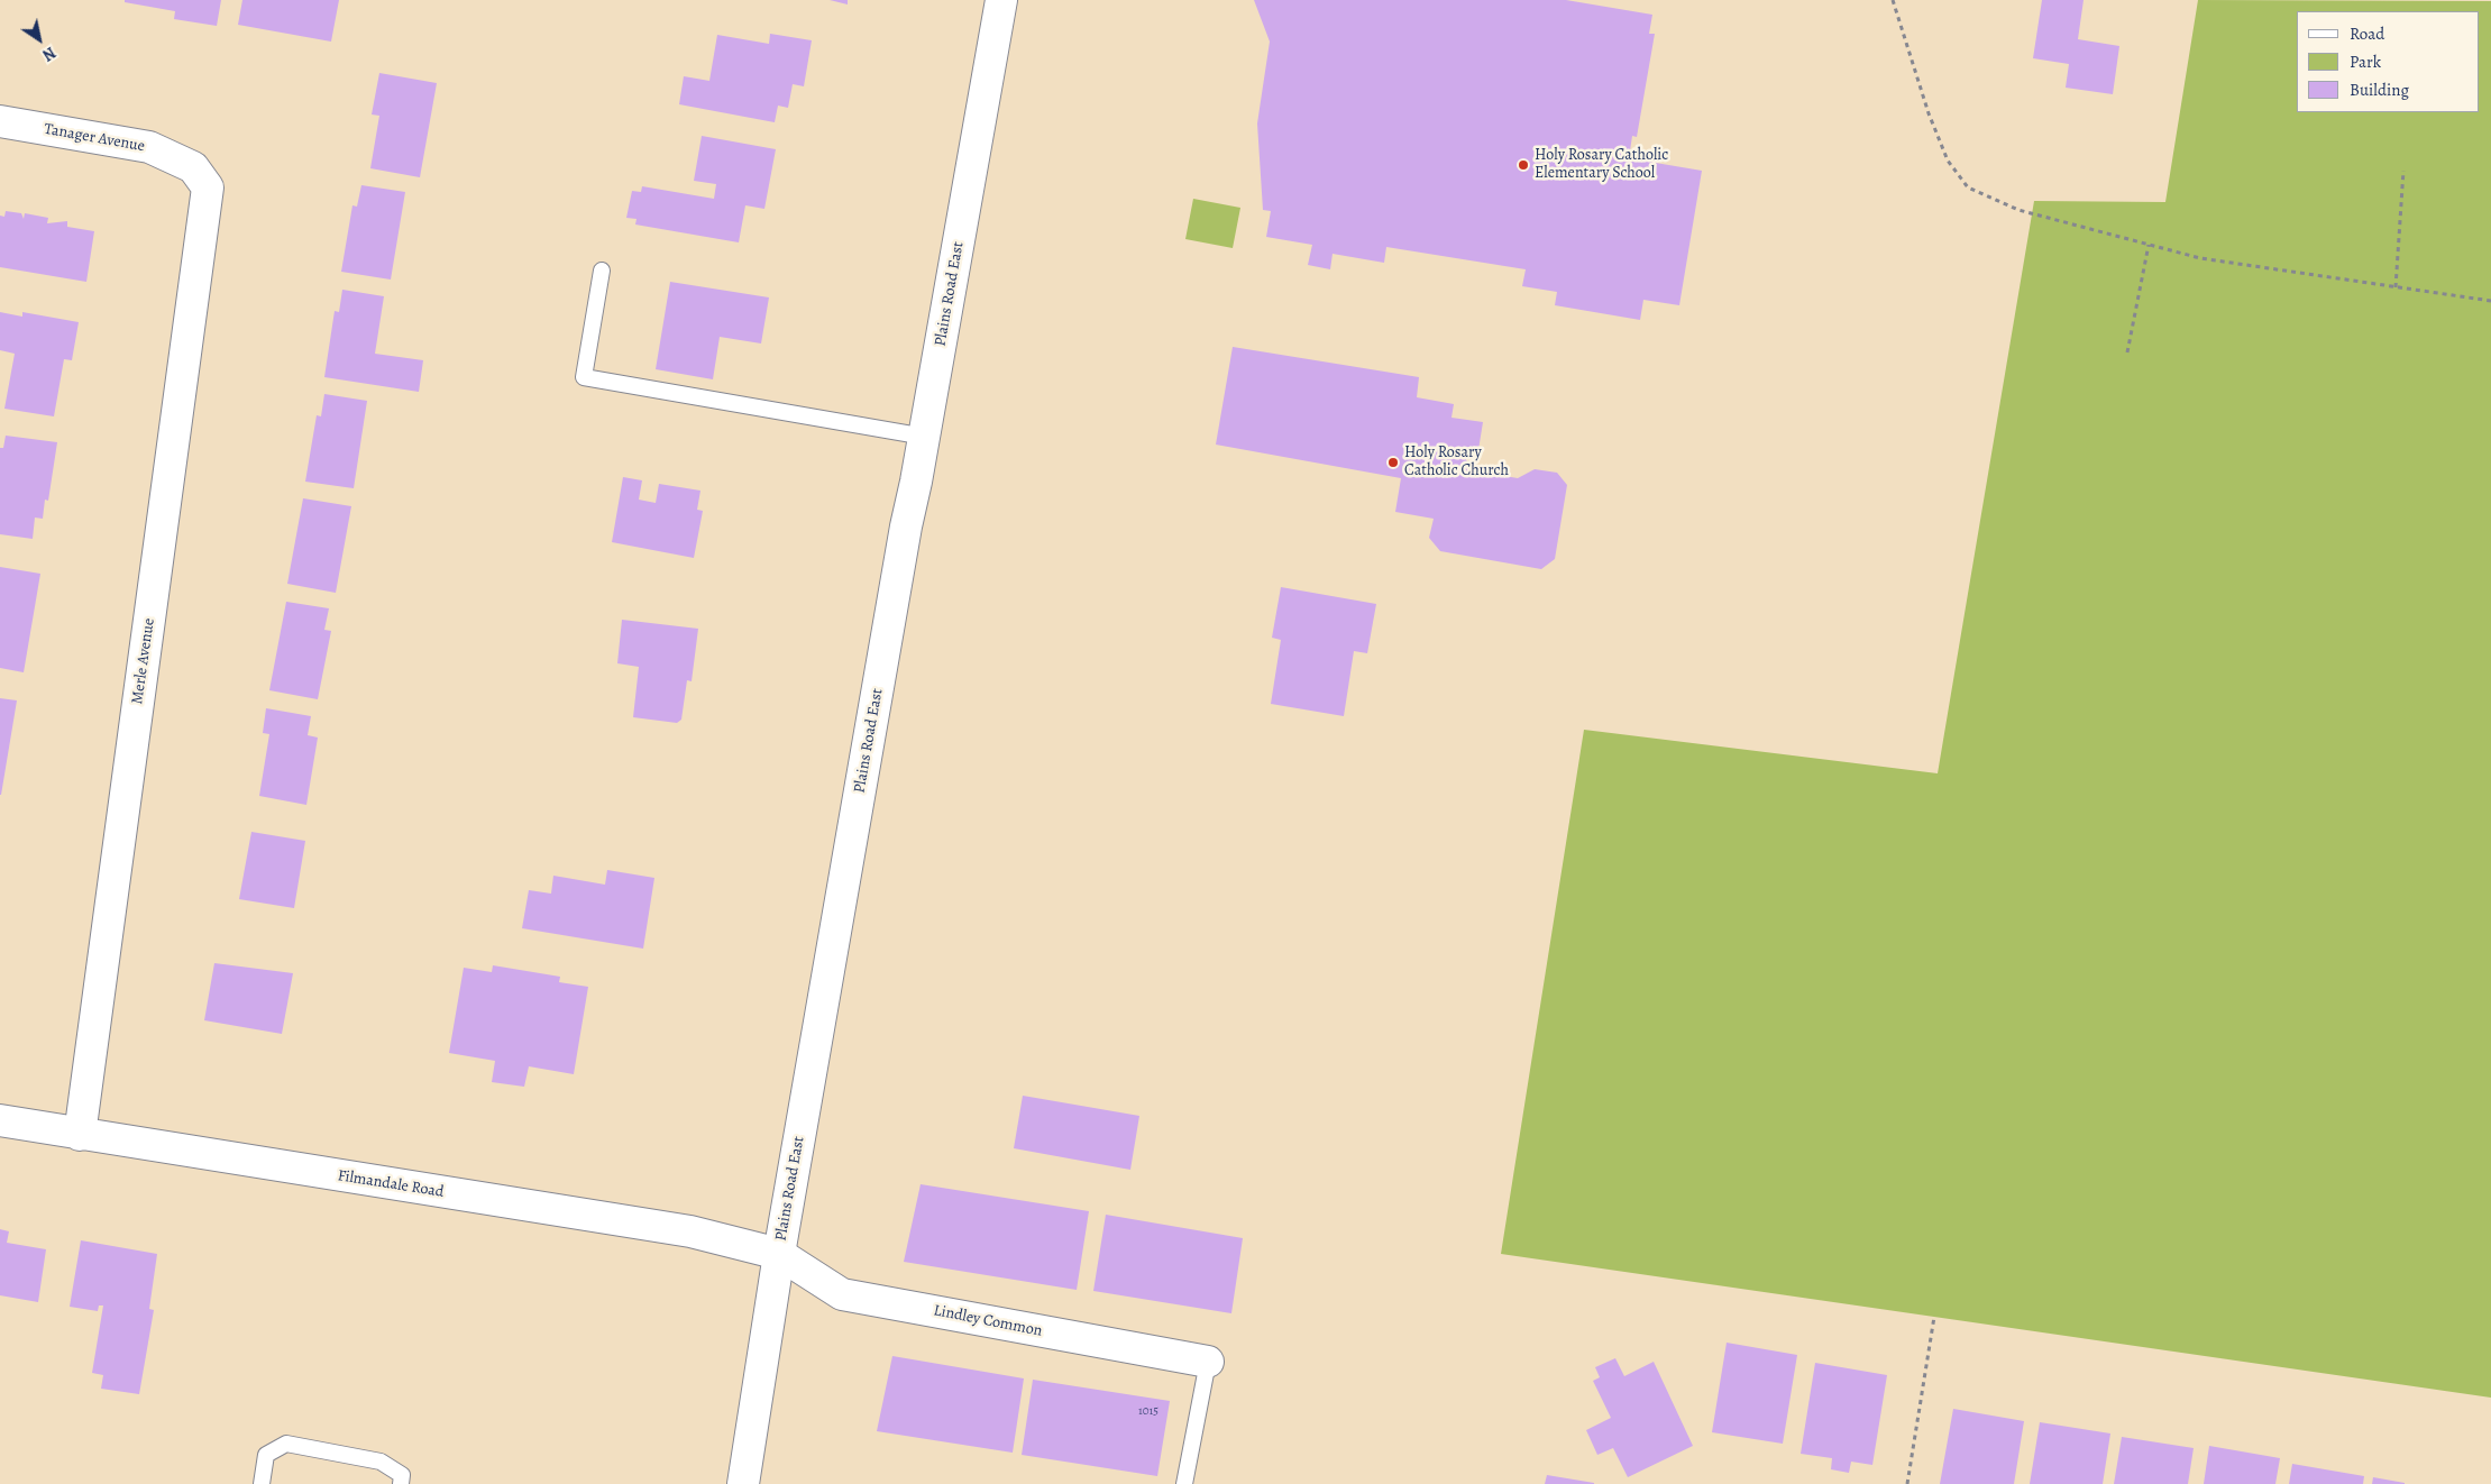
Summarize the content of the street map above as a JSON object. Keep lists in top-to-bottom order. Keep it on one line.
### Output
{"streets":{"street":["Tanager Avenue","Plains Road East","Merle Avenue","Filmandale Road","Lindley Common"]},"crossings":[["Tanager Avenue","Merle Avenue"],["Plains Road East","Filmandale Road"],["Plains Road East","Lindley Common"],["Merle Avenue","Filmandale Road"],["Filmandale Road","Lindley Common"]],"places":["Holy Rosary Catholic Elementary School","Holy Rosary Catholic Church"],"house_numbers":["1015"],"legend":["Road","Park","Building"],"north":"bottom right"}
